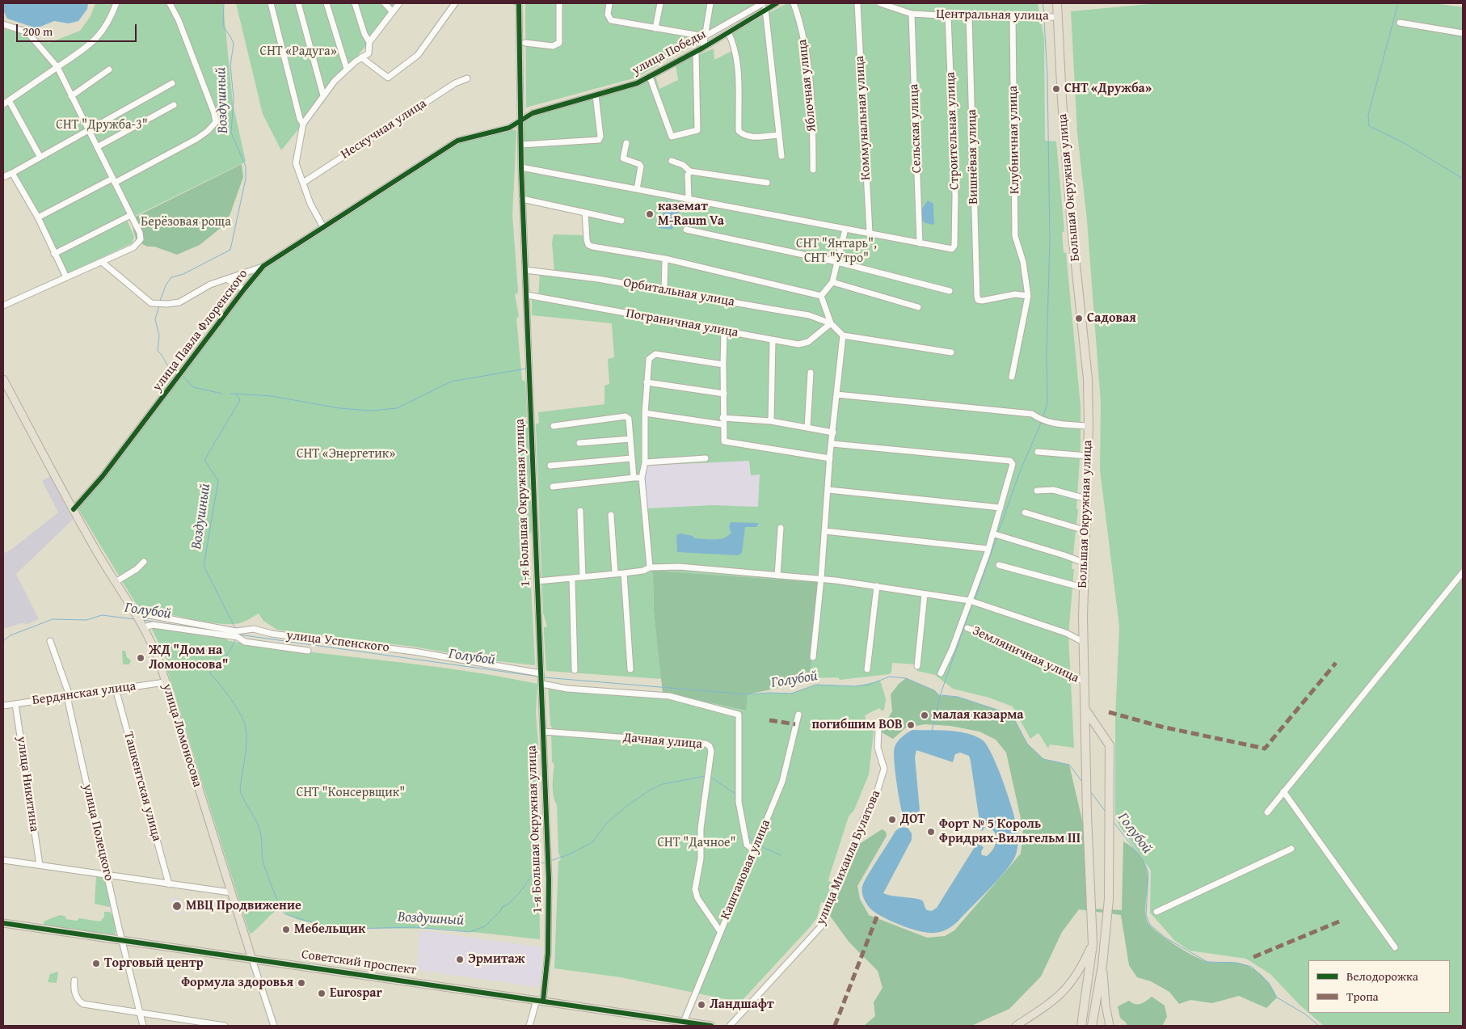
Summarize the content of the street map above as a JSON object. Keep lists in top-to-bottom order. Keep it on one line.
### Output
{"streets":{"highway":["Большая Окружная улица"],"main road":["улица Ломоносова","Советский проспект"],"street":["Центральная улица","улица Победы","Яблочная улица","Коммунальная улица","Сельская улица","Нескучная улица","Строительная улица","Клубничная улица","Вишнёвая улица","Орбитальная улица","Пограничная улица","улица Павла Флоренского","1-я Большая Окружная улица","улица Успенского","Земляничная улица","Бердянская улица","Дачная улица","улица Никитина","Ташкентская улица","улица Полецкого","улица Михаила Булатова","Каштановая улица"]},"crossings":[["Центральная улица","Сельская улица"],["Центральная улица","Строительная улица"],["Центральная улица","Клубничная улица"],["Центральная улица","Вишнёвая улица"],["Центральная улица","Большая Окружная улица"],["улица Победы","улица Павла Флоренского"],["улица Победы","1-я Большая Окружная улица"],["Сельская улица","Строительная улица"],["Клубничная улица","Вишнёвая улица"],["Большая Окружная улица","Земляничная улица"],["Орбитальная улица","Пограничная улица"],["Орбитальная улица","1-я Большая Окружная улица"],["Пограничная улица","1-я Большая Окружная улица"],["улица Павла Флоренского","1-я Большая Окружная улица"],["улица Павла Флоренского","улица Ломоносова"],["1-я Большая Окружная улица","улица Успенского"],["1-я Большая Окружная улица","Дачная улица"],["1-я Большая Окружная улица","Советский проспект"],["улица Успенского","улица Ломоносова"],["Бердянская улица","улица Ломоносова"],["Бердянская улица","улица Никитина"],["Бердянская улица","Ташкентская улица"],["Бердянская улица","улица Полецкого"],["улица Ломоносова","Советский проспект"],["Дачная улица","Каштановая улица"],["улица Полецкого","Советский проспект"],["Каштановая улица","Советский проспект"]],"water":["Воздушный","Голубой"],"parks":["СНТ «Радуга»","СНТ \"Дружба-3\"","Берёзовая роща","СНТ \"Янтарь\", СНТ \"Утро\"","СНТ «Энергетик»","СНТ \"Консервщик\"","СНТ \"Дачное\""],"places":["СНТ «Дружба»","каземат M-Raum Va","Садовая","ЖД \"Дом на Ломоносова\"","малая казарма","погибшим ВОВ","ДОТ","Форт № 5 Король Фридрих-Вильгельм III","МВЦ Продвижение","Мебельщик","Эрмитаж","Торговый центр","Формула здоровья","Eurospar","Ландшафт"],"legend":["Велодорожка","Тропа"],"scale_bar":"200 m"}
